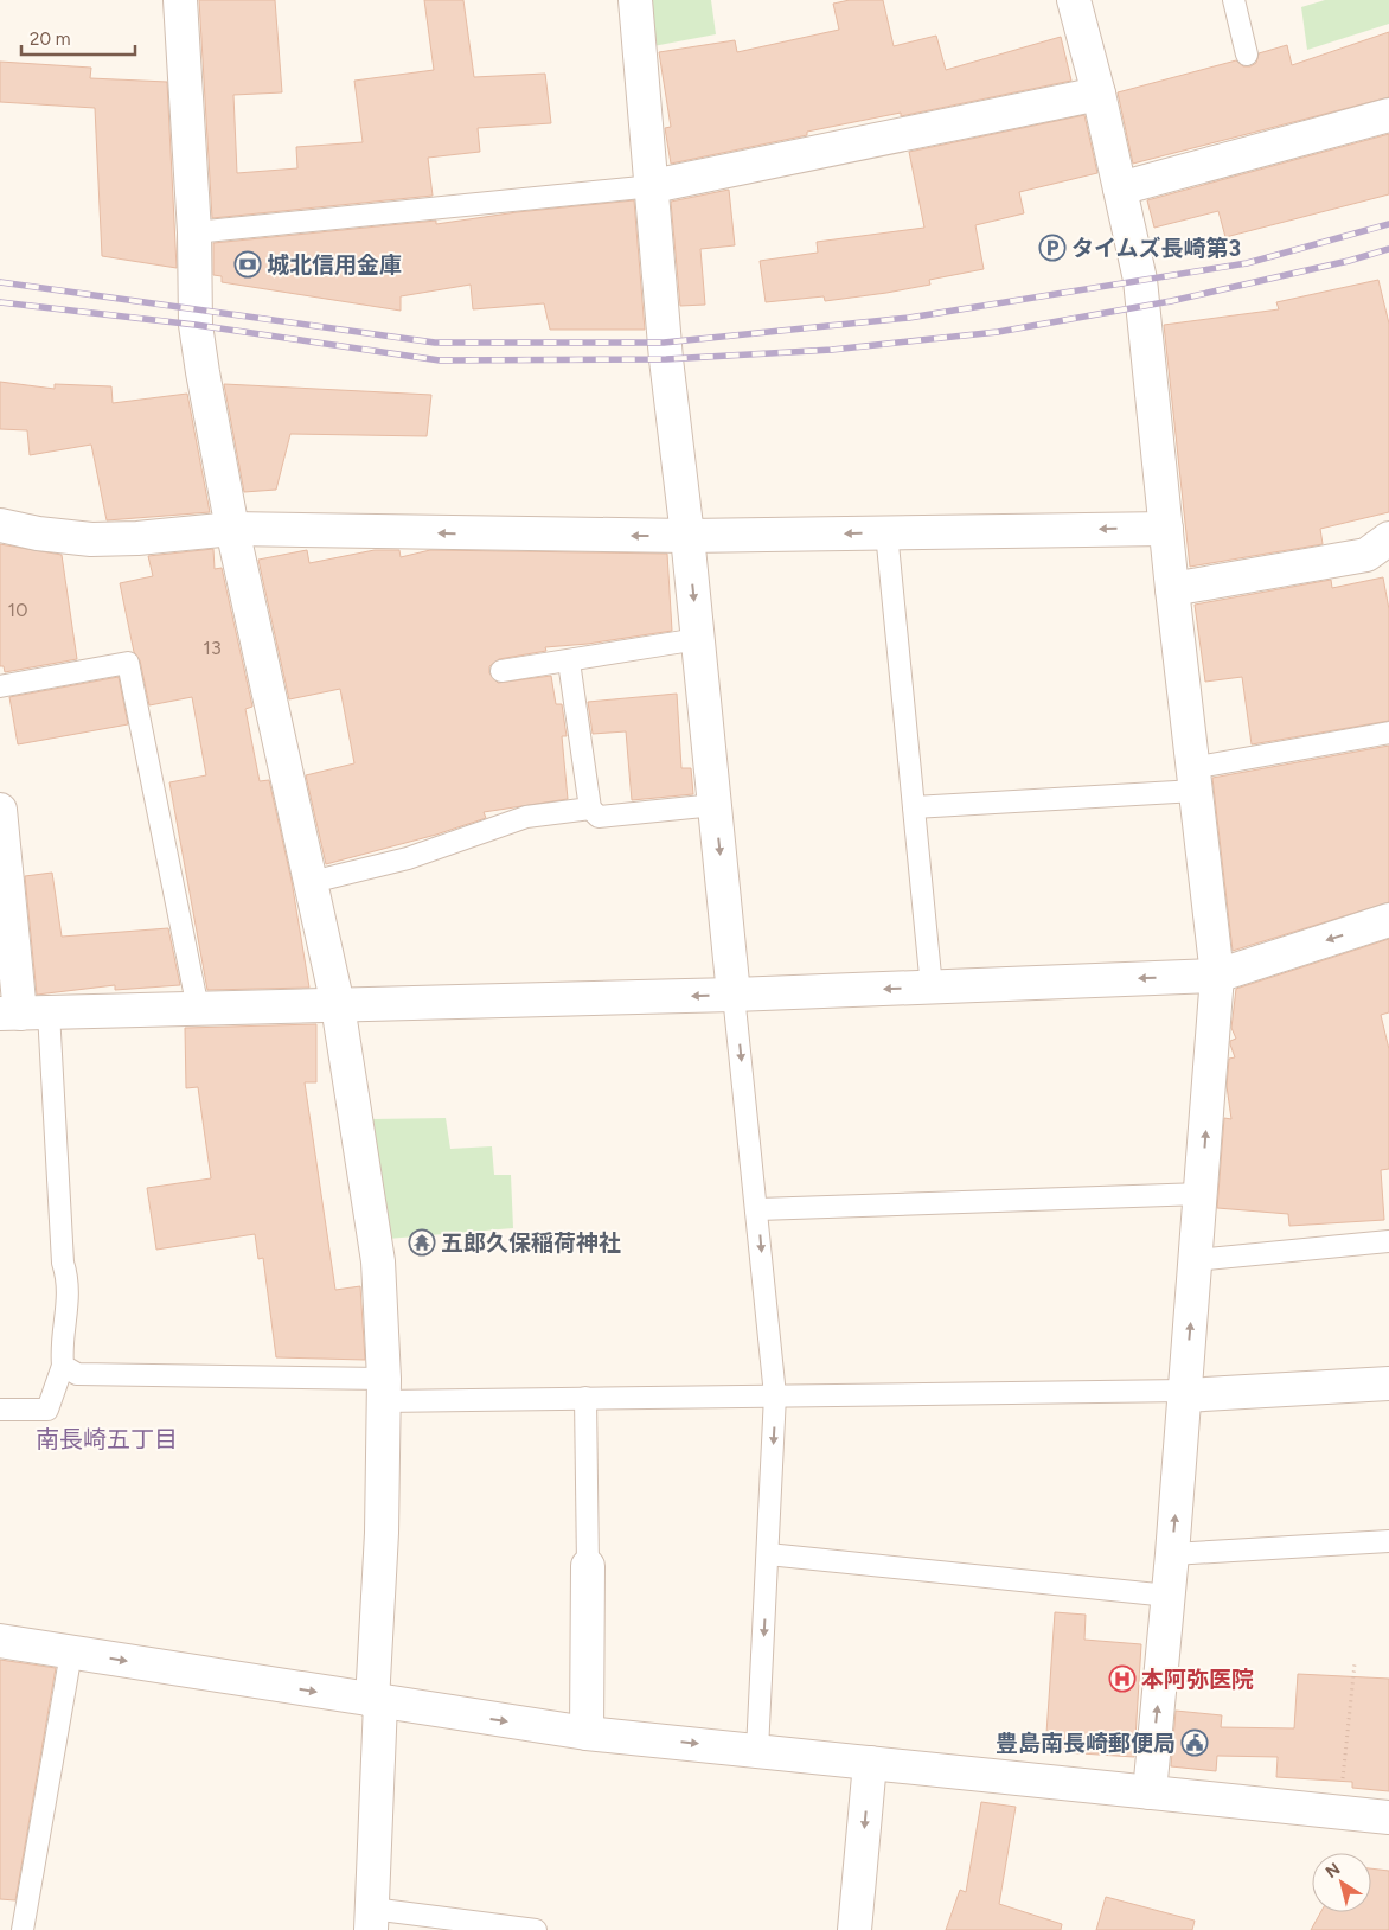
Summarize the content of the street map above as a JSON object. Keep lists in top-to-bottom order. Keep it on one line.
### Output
{"districts":["南長崎五丁目"],"places":{"parking":["タイムズ長崎第3"],"bank":["城北信用金庫"],"temple":["五郎久保稲荷神社"],"hospital":["本阿弥医院"],"public building":["豊島南長崎郵便局"]},"house_numbers":["10","13"],"scale_bar":"20 m","north":"top left"}
